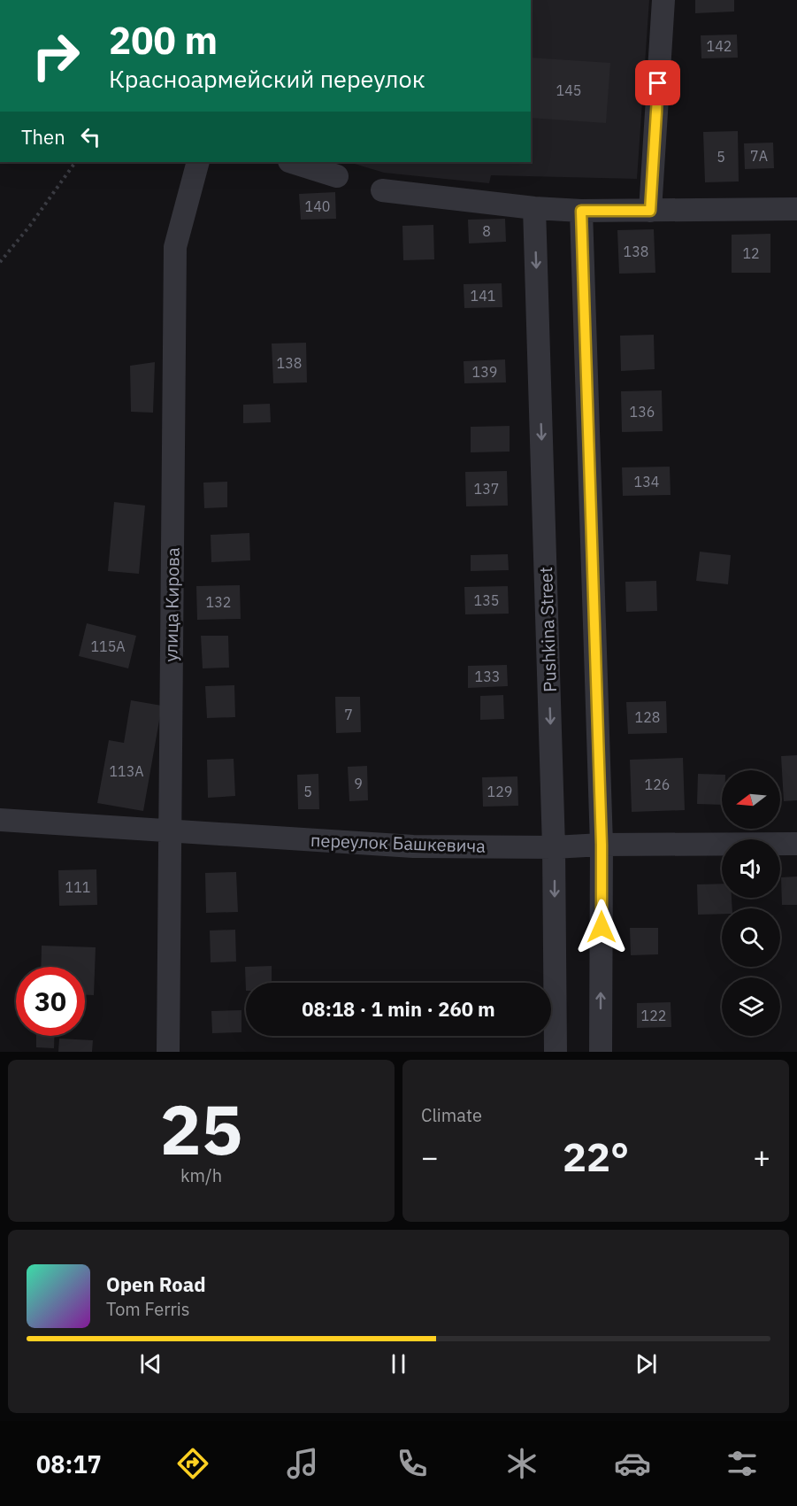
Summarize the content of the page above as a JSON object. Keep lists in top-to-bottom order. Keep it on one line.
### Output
{"streets":{"street":["улица Кирова","Pushkina Street","переулок Башкевича"]},"crossings":[["улица Кирова","переулок Башкевича"],["Pushkina Street","переулок Башкевича"]],"house_numbers":["142","145","7А","5","140","8","138","12","141","138","139","136","134","137","135","132","115А","133","7","128","113А","9","126","5","129","111","122"],"north":"left","page":{"turn":["200 m","Красноармейский переулок"],"then":"Then","limit":"30","trip":"08:18 · 1 min · 260 m","tile":[["25","km/h"],"Climate"],"heat":["−","22°","+"],"song":["Open Road","Tom Ferris"],"tabs":"08:17"}}
